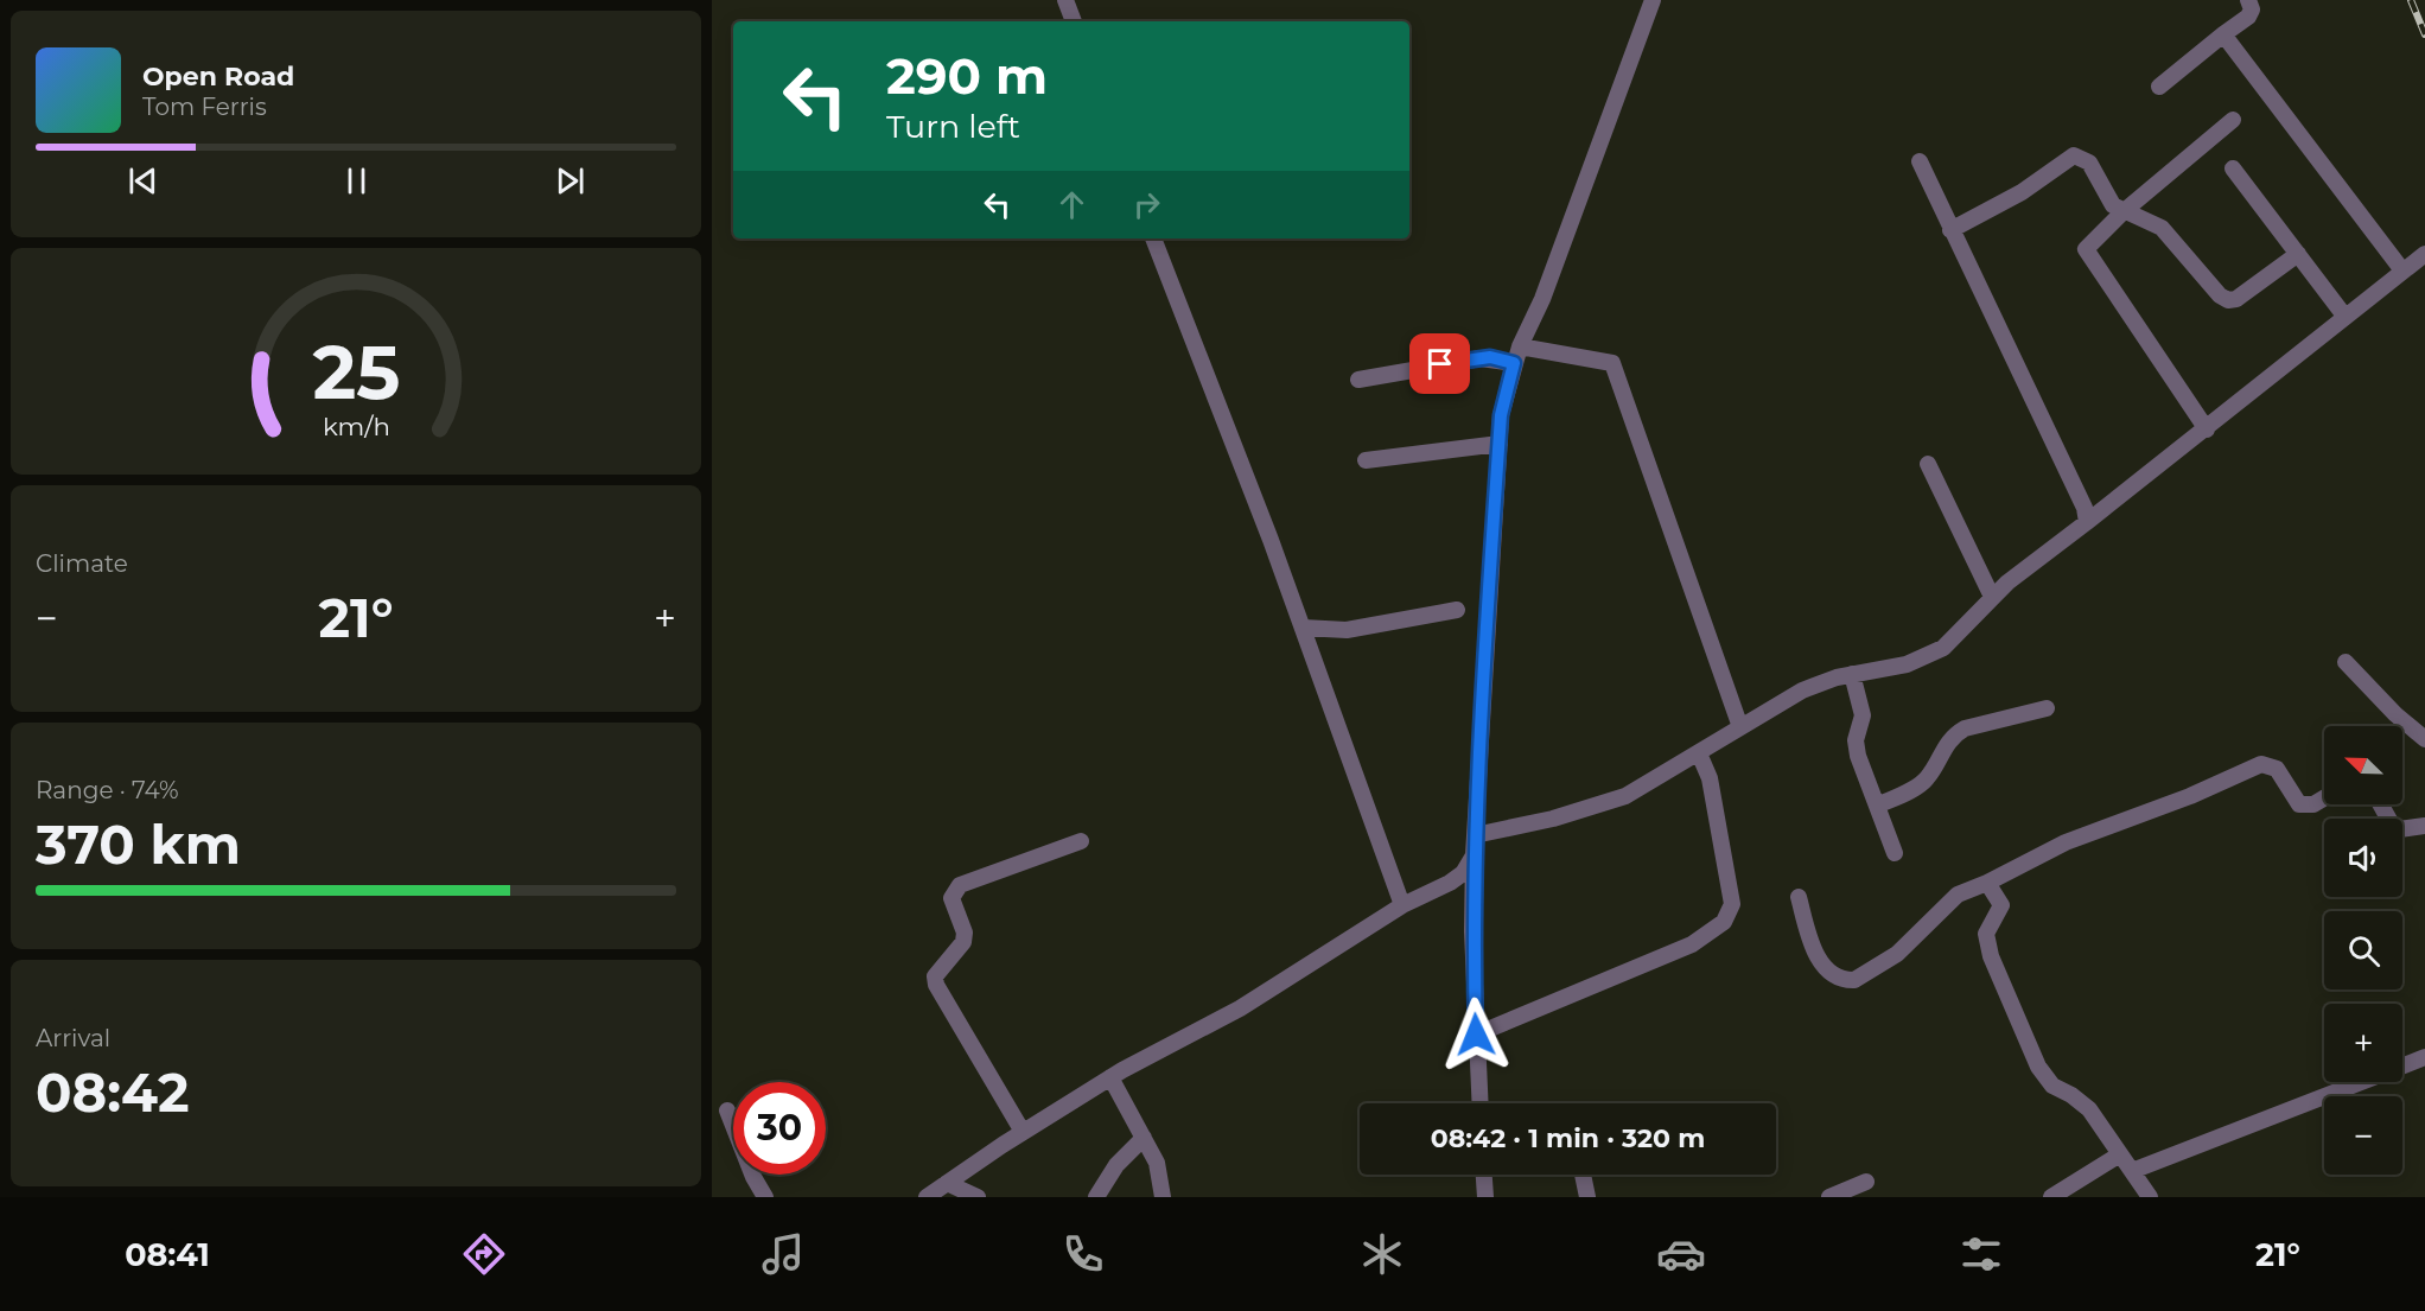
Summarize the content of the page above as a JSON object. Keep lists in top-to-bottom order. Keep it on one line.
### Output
{"north":"top left","page":{"turn":["290 m","Turn left"],"song":["Open Road","Tom Ferris"],"tile":["Climate",["Range · 74%","370 km"],["Arrival","08:42"]],"heat":["−","21°","+"],"map_buttons":["+","−"],"limit":"30","trip":"08:42 · 1 min · 320 m","tabs":["08:41","21°"],"gauge":["25","km/h"]}}
